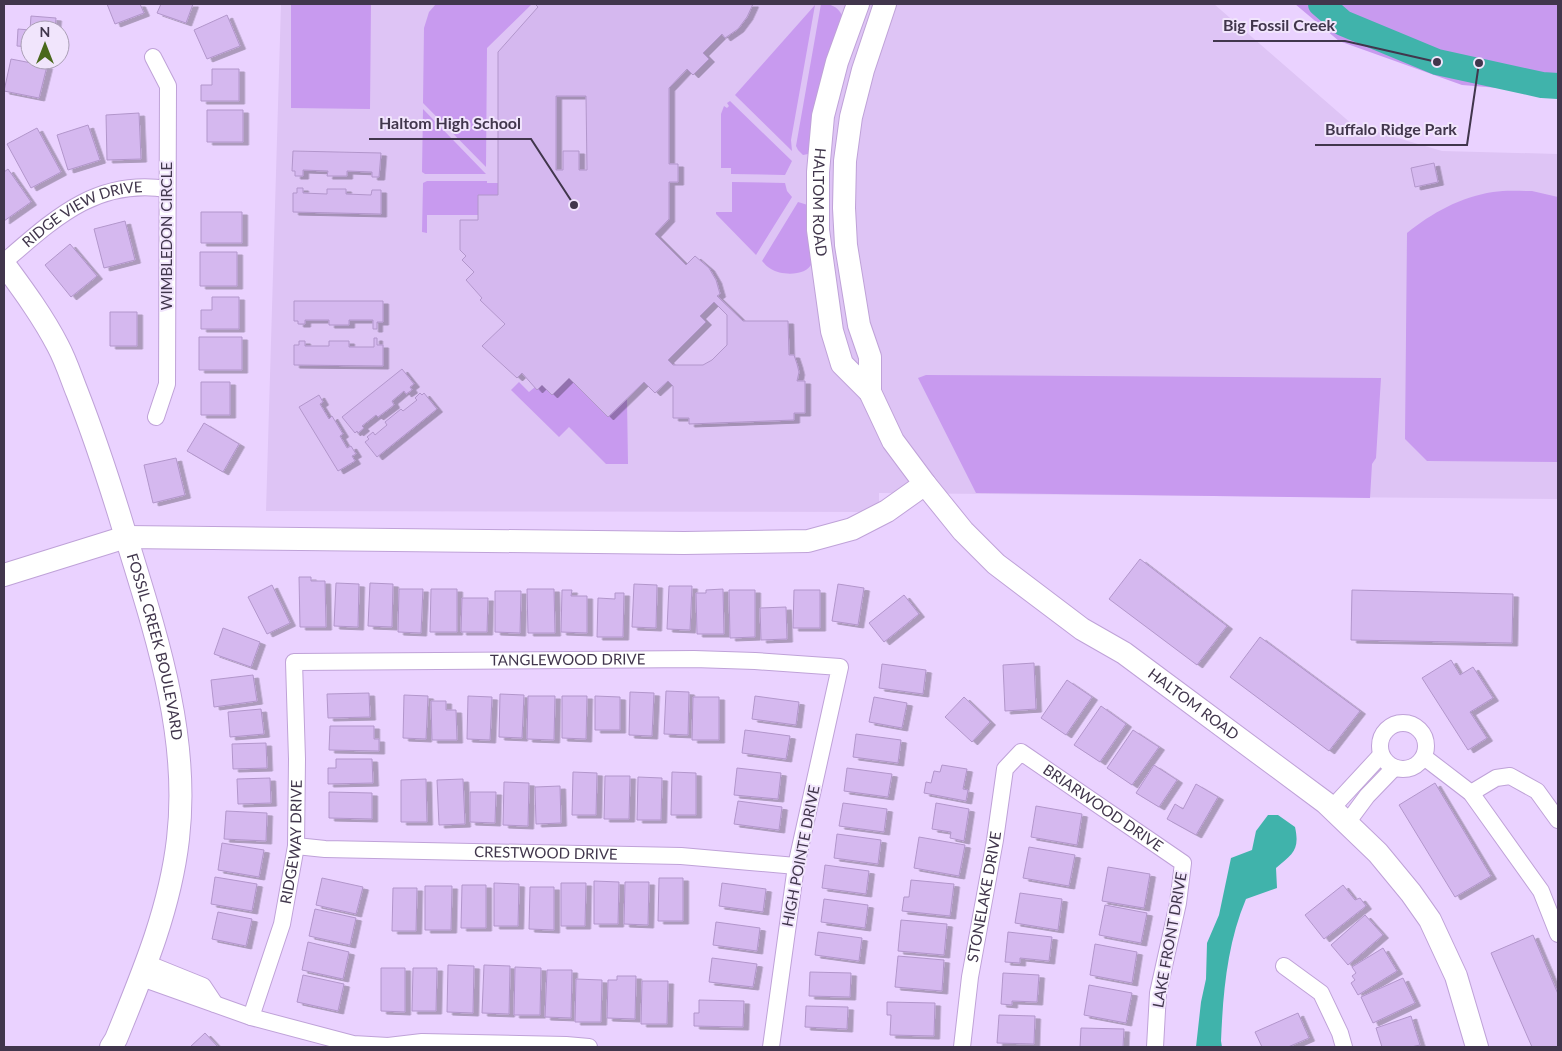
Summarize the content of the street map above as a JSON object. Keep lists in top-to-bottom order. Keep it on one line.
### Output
{"streets":{"main road":["HALTOM ROAD","FOSSIL CREEK BOULEVARD"],"street":["RIDGE VIEW DRIVE","WIMBLEDON CIRCLE","TANGLEWOOD DRIVE","BRIARWOOD DRIVE","RIDGEWAY DRIVE","CRESTWOOD DRIVE","HIGH POINTE DRIVE","STONELAKE DRIVE","LAKE FRONT DRIVE"]},"crossings":[["RIDGE VIEW DRIVE","WIMBLEDON CIRCLE"],["RIDGE VIEW DRIVE","FOSSIL CREEK BOULEVARD"],["TANGLEWOOD DRIVE","RIDGEWAY DRIVE"],["TANGLEWOOD DRIVE","HIGH POINTE DRIVE"],["BRIARWOOD DRIVE","STONELAKE DRIVE"],["BRIARWOOD DRIVE","LAKE FRONT DRIVE"],["RIDGEWAY DRIVE","CRESTWOOD DRIVE"],["CRESTWOOD DRIVE","HIGH POINTE DRIVE"]],"places":["Big Fossil Creek","Buffalo Ridge Park","Haltom High School"],"north":"top"}
